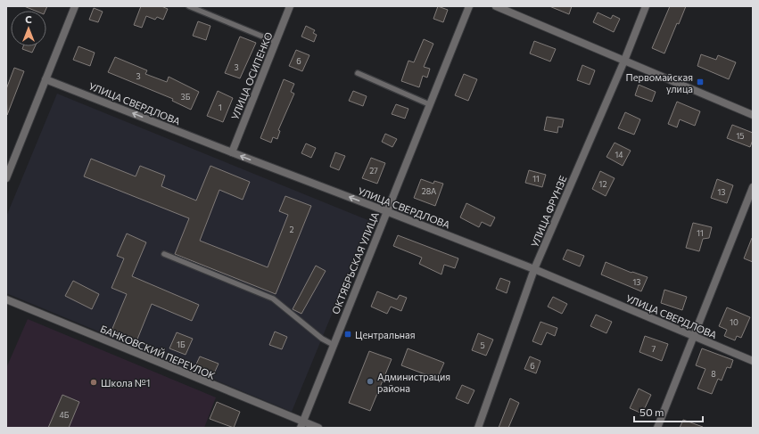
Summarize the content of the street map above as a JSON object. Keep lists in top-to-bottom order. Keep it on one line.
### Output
{"streets":{"street":["УЛИЦА ОСИПЕНКО","УЛИЦА СВЕРДЛОВА","УЛИЦА ФРУНЗЕ","ОКТЯБРЬСКАЯ УЛИЦА","БАНКОВСКИЙ ПЕРЕУЛОК"]},"crossings":[["УЛИЦА ОСИПЕНКО","УЛИЦА СВЕРДЛОВА"],["УЛИЦА СВЕРДЛОВА","УЛИЦА ФРУНЗЕ"],["УЛИЦА СВЕРДЛОВА","ОКТЯБРЬСКАЯ УЛИЦА"],["ОКТЯБРЬСКАЯ УЛИЦА","БАНКОВСКИЙ ПЕРЕУЛОК"]],"one_way":["УЛИЦА СВЕРДЛОВА"],"places":{"transit":["Первомайская улица","Центральная"],"other":["Администрация района","Школа №1"]},"house_numbers":["6","3","3","3Б","1","15","14","27","11","12","28А","13","2","11","13","10","1Б","5","7","6","8","4Б"],"scale_bar":"50 m","north":"top"}
